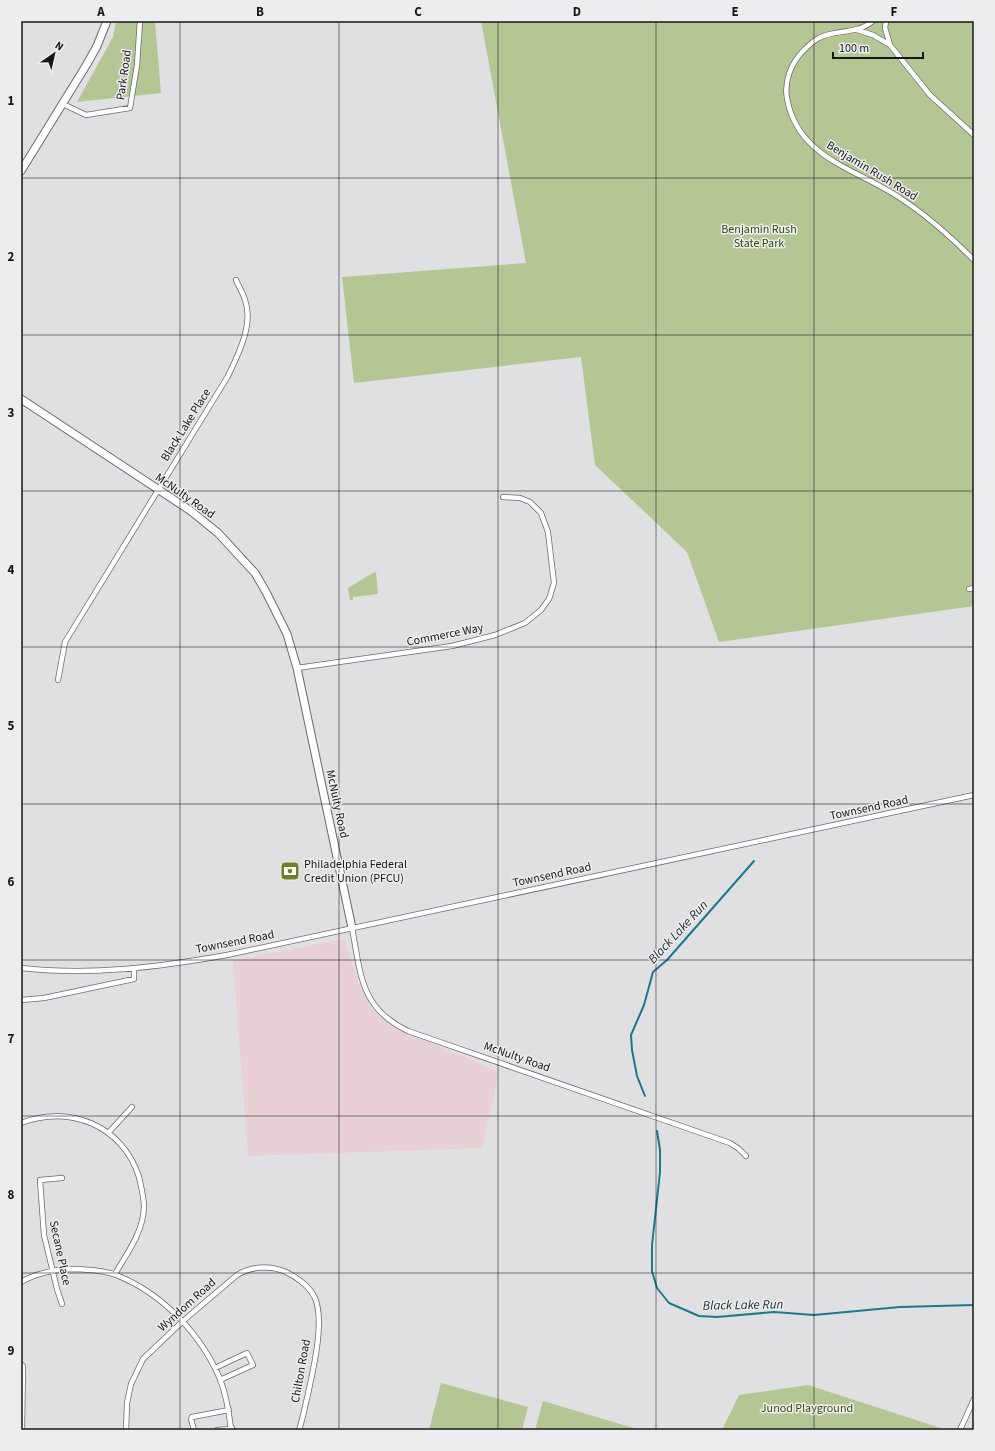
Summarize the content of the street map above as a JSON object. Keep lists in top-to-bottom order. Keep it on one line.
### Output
{"streets":{"street":["Park Road","Benjamin Rush Road","Black Lake Place","McNulty Road","Commerce Way","Townsend Road","Secane Place","Wyndom Road","Chilton Road"]},"crossings":[["Black Lake Place","McNulty Road"],["McNulty Road","Commerce Way"],["McNulty Road","Townsend Road"],["Wyndom Road","Chilton Road"]],"water":["Black Lake Run"],"parks":["Benjamin Rush State Park","Junod Playground"],"places":{"bank":["Philadelphia Federal Credit Union (PFCU)"]},"scale_bar":"100 m","north":"top right","grid":{"columns":["A","B","C","D","E","F"],"rows":["1","2","3","4","5","6","7","8","9"]}}
